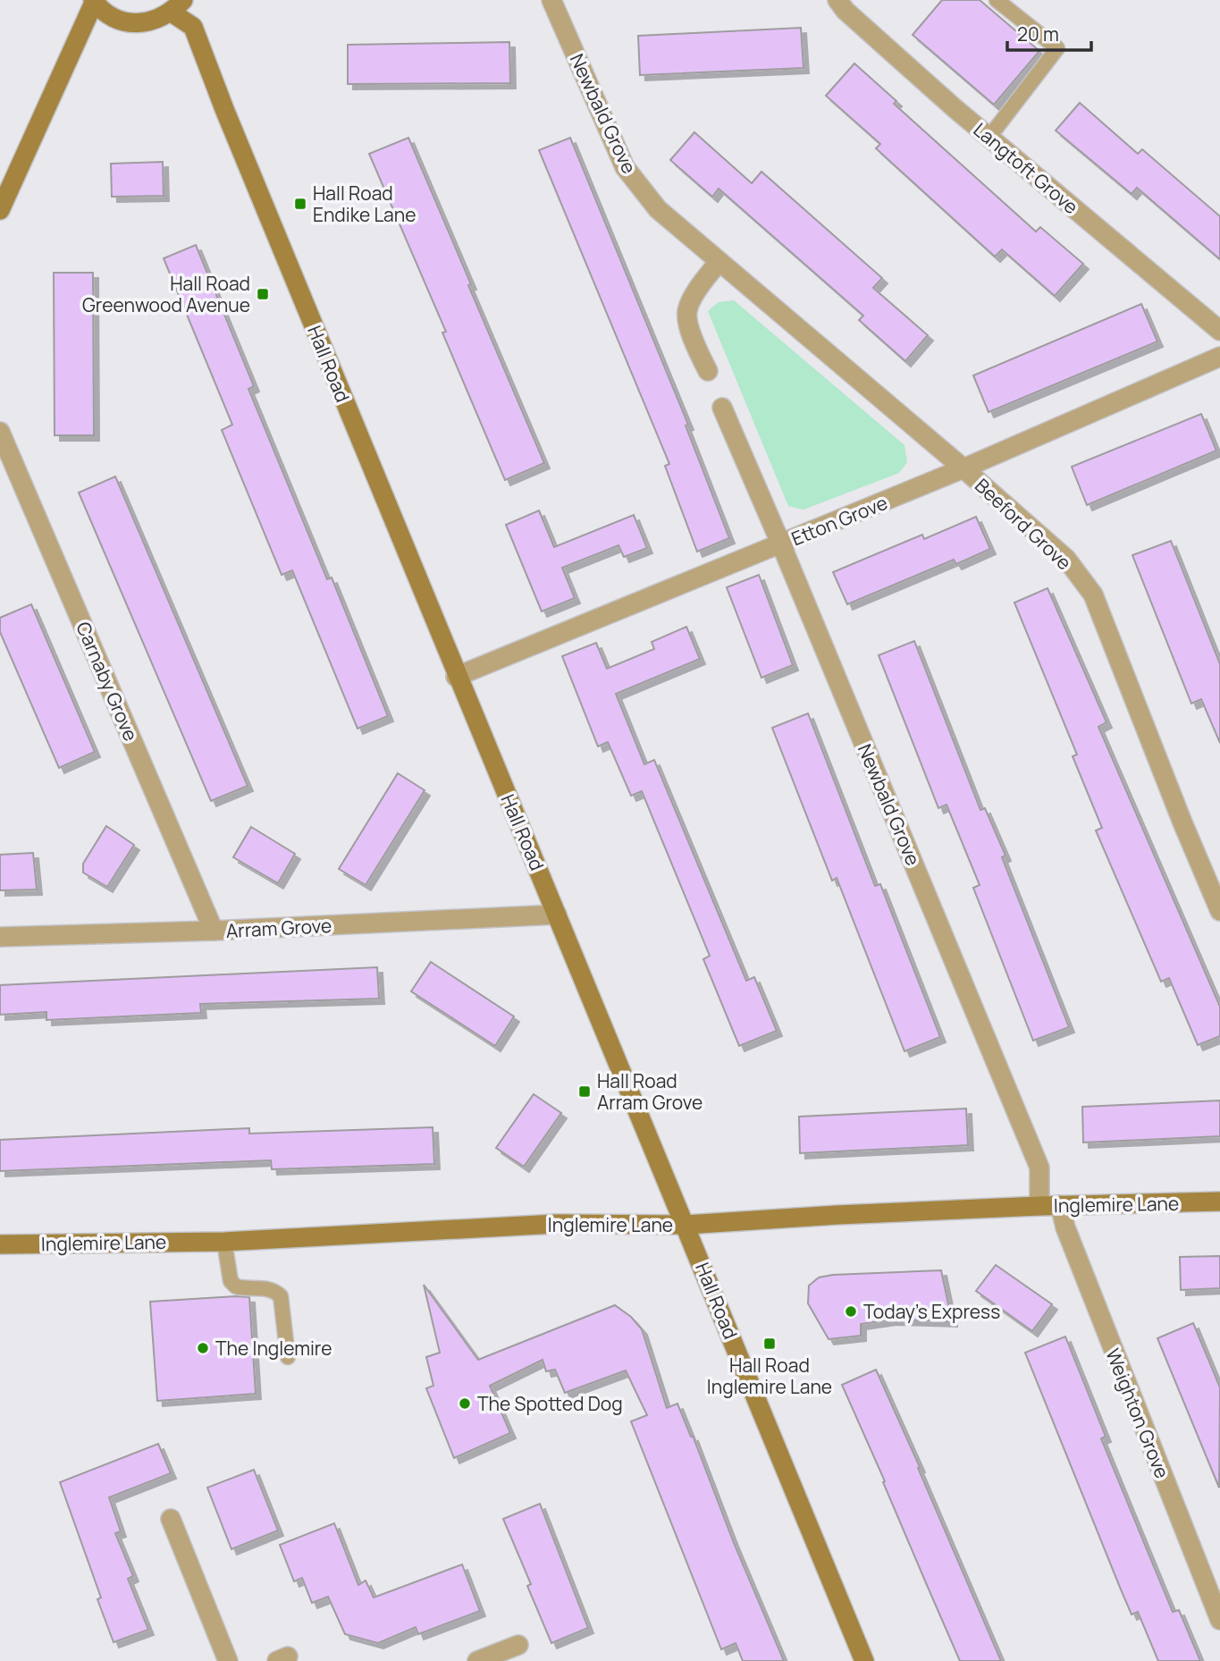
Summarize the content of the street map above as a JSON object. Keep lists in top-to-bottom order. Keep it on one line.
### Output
{"streets":{"street":["Newbald Grove","Langtoft Grove","Hall Road","Etton Grove","Beeford Grove","Carnaby Grove","Arram Grove","Inglemire Lane","Weighton Grove"]},"crossings":[["Newbald Grove","Etton Grove"],["Newbald Grove","Beeford Grove"],["Newbald Grove","Inglemire Lane"],["Hall Road","Etton Grove"],["Hall Road","Arram Grove"],["Hall Road","Inglemire Lane"],["Etton Grove","Beeford Grove"],["Carnaby Grove","Arram Grove"],["Inglemire Lane","Weighton Grove"]],"places":{"transit":["Hall Road Endike Lane","Hall Road Greenwood Avenue","Hall Road Arram Grove","Hall Road Inglemire Lane"],"other":["Today's Express","The Inglemire","The Spotted Dog"]},"scale_bar":"20 m"}
